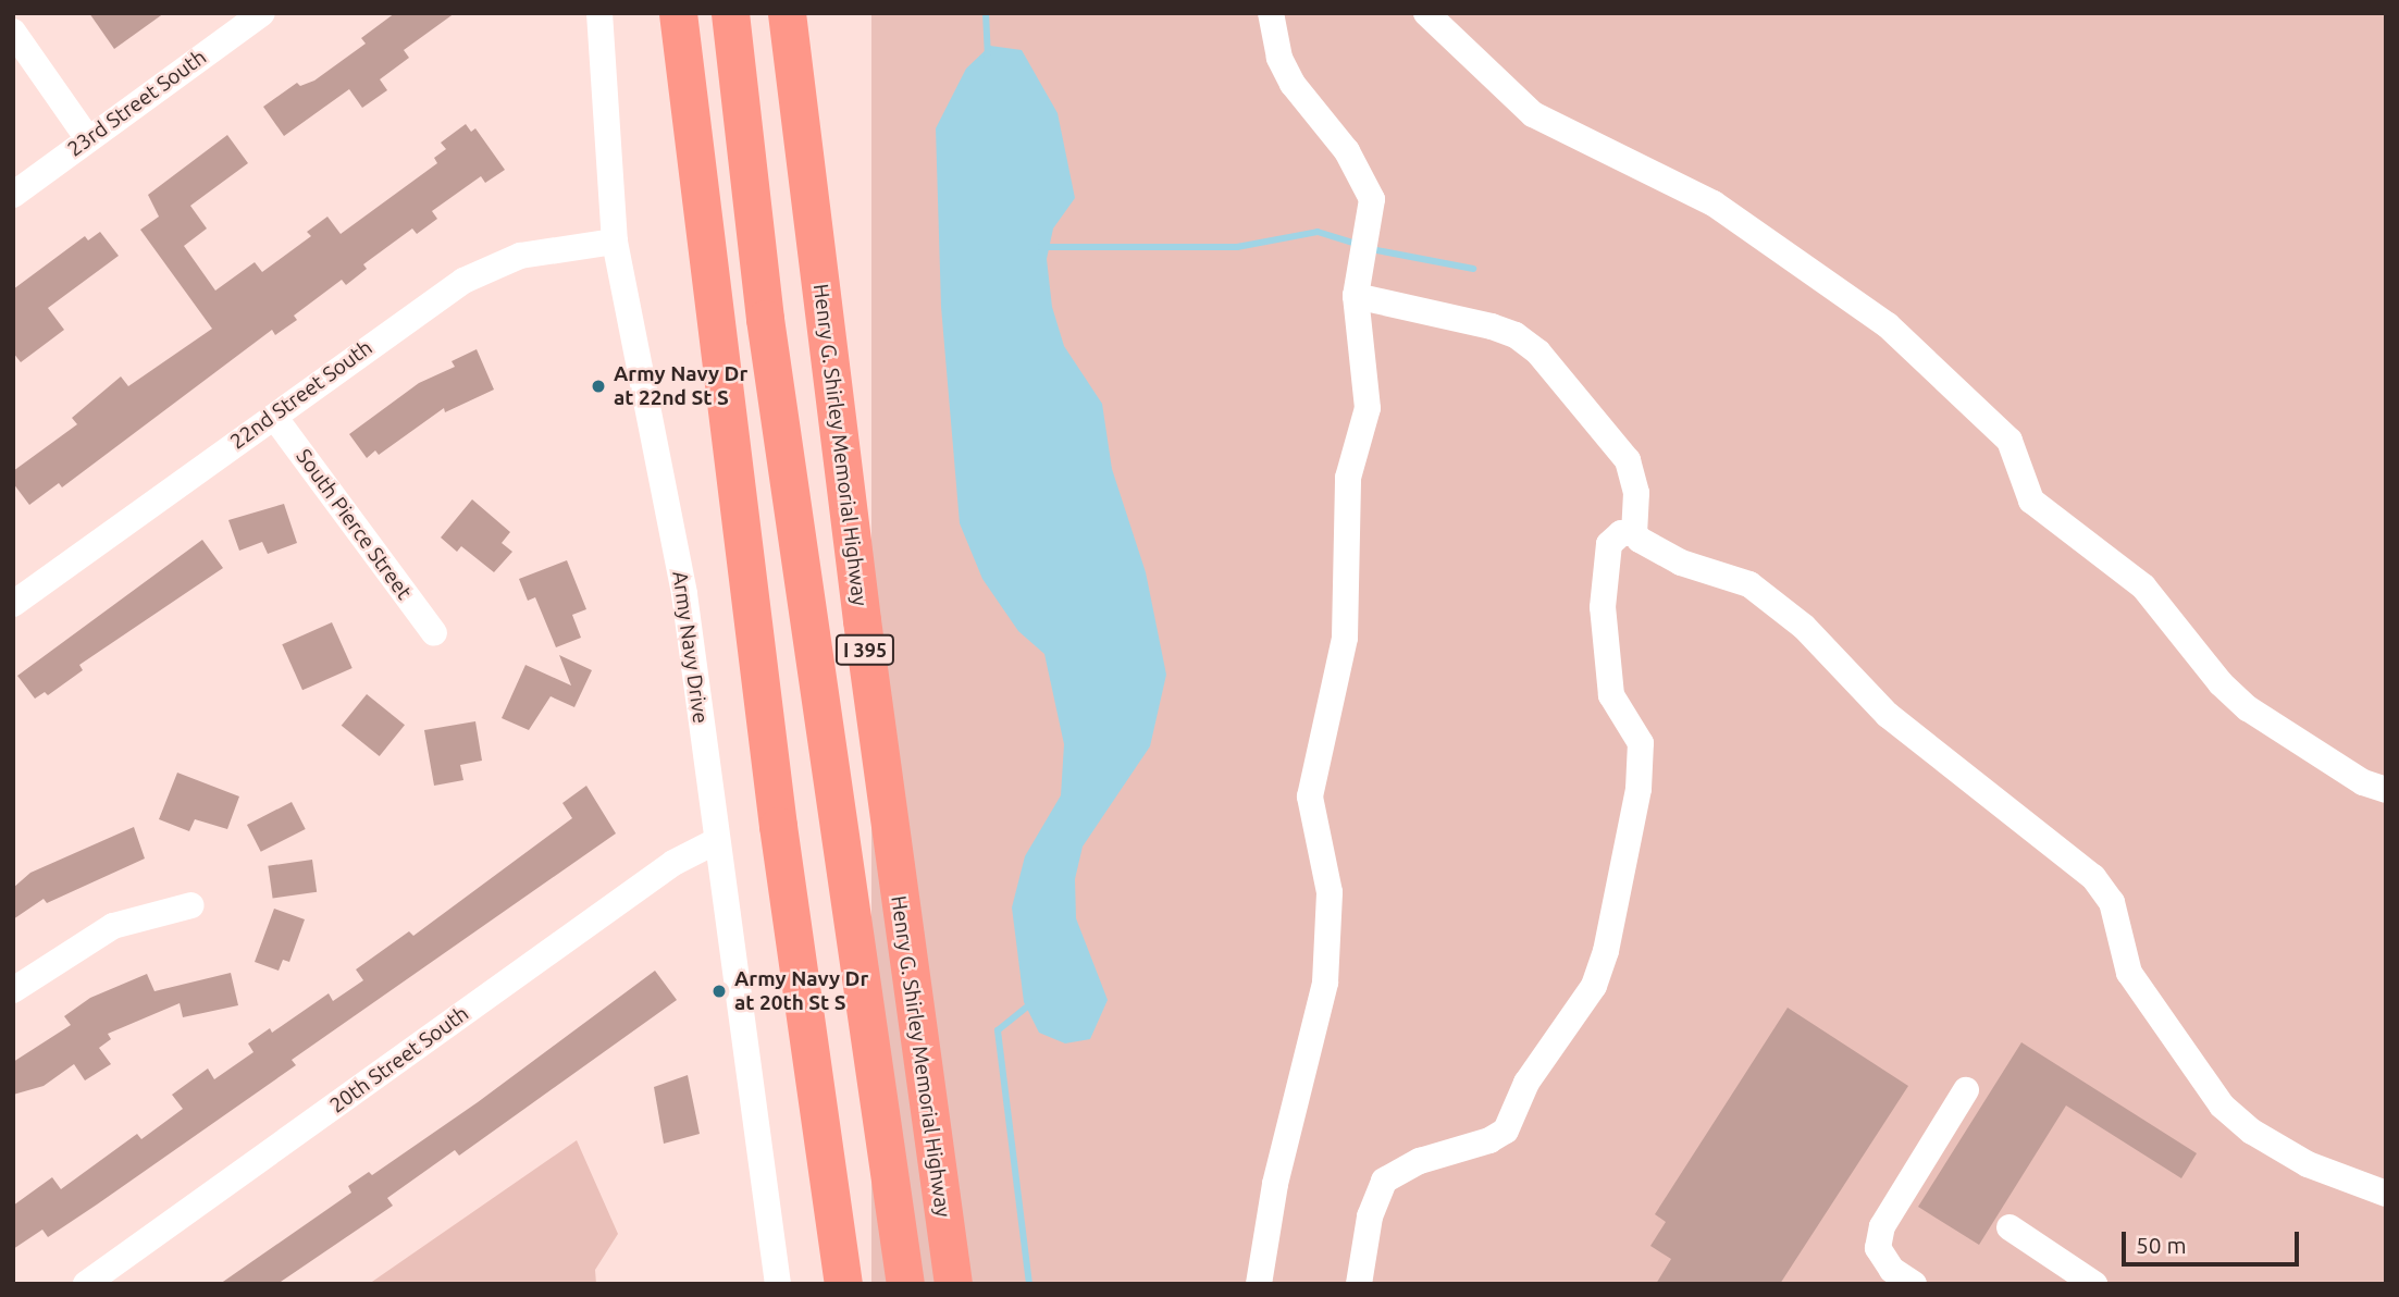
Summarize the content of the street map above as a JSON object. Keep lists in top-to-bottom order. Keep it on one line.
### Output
{"streets":{"highway":["Henry G. Shirley Memorial Highway","I 395"],"street":["23rd Street South","22nd Street South","South Pierce Street","Army Navy Drive","20th Street South"]},"crossings":[["22nd Street South","South Pierce Street"],["22nd Street South","Army Navy Drive"],["Army Navy Drive","20th Street South"]],"places":["Army Navy Dr at 22nd St S","Army Navy Dr at 20th St S"],"scale_bar":"50 m"}
